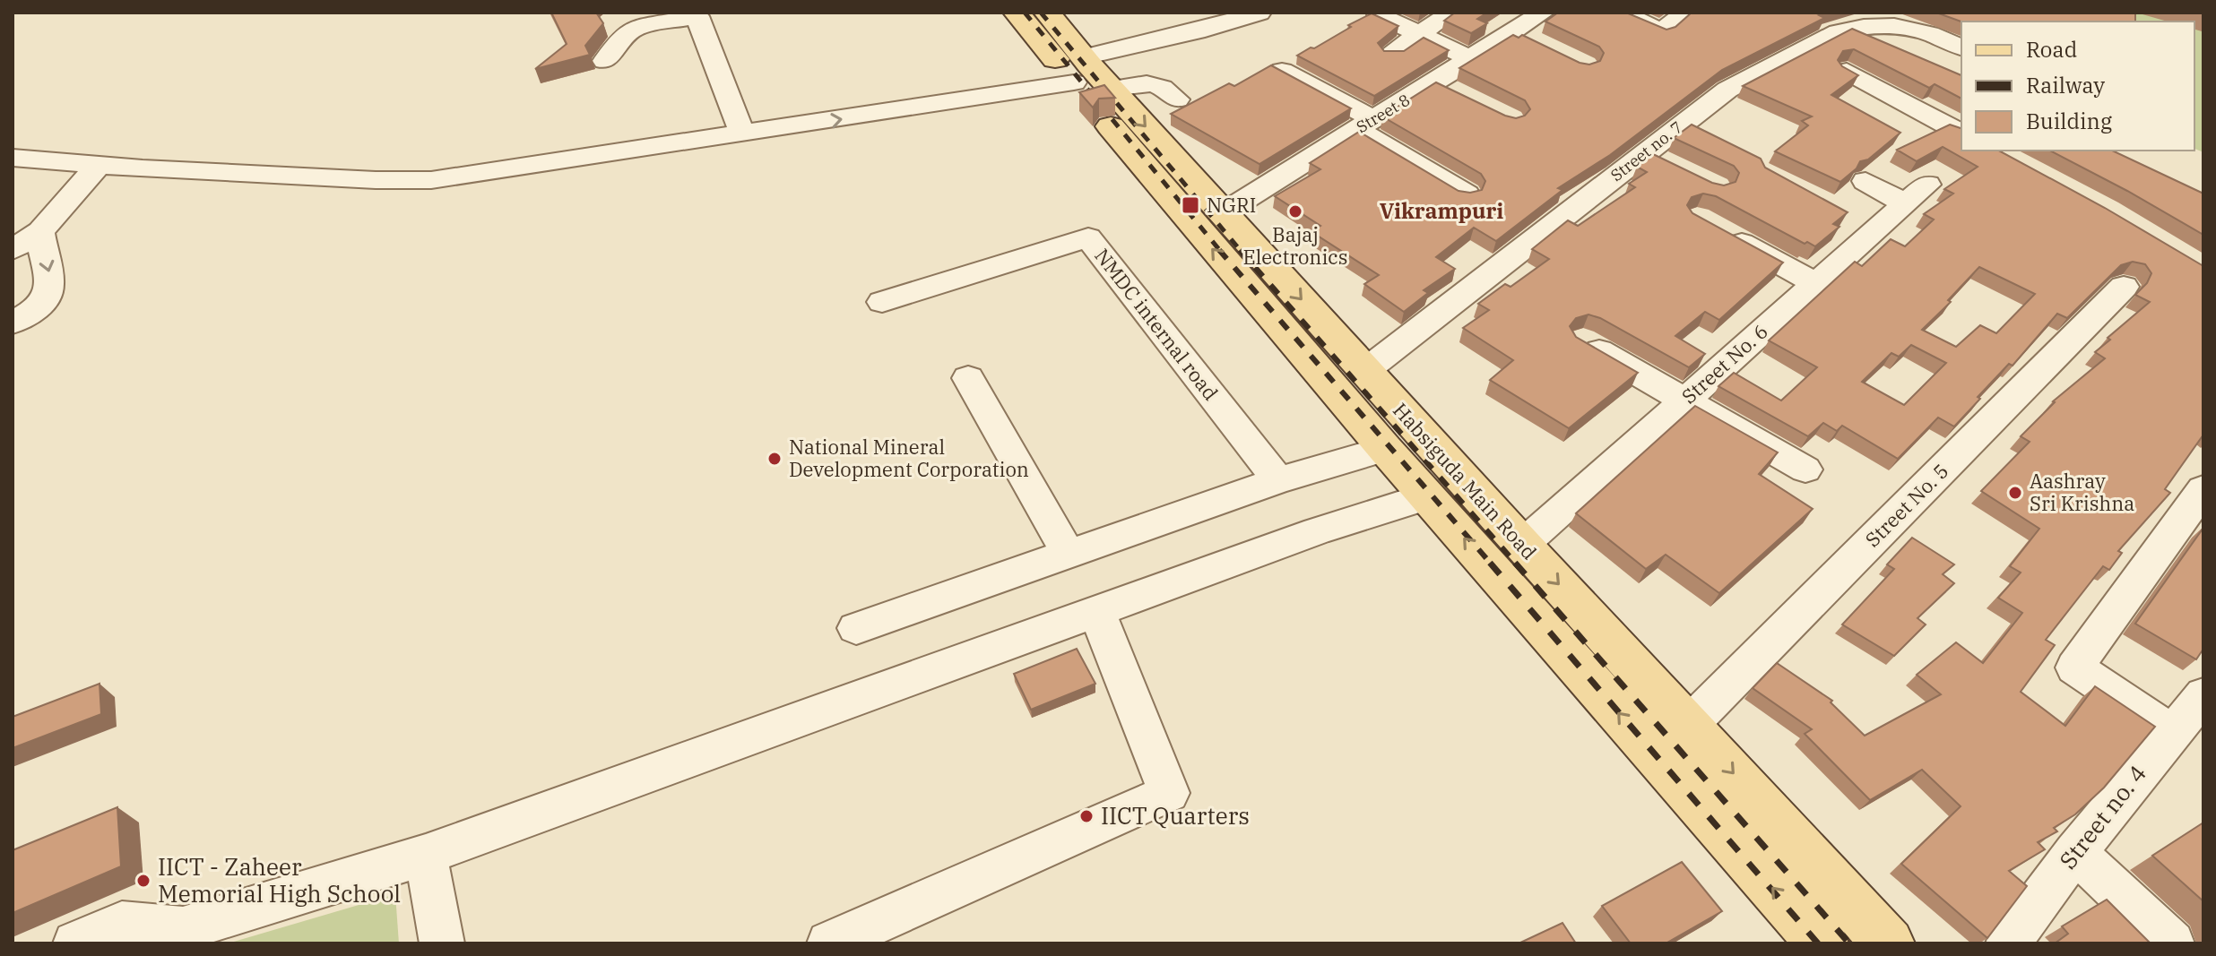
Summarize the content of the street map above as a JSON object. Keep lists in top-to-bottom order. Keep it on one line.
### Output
{"streets":{"main road":["Habsiguda Main Road"],"street":["Street 8","Street no. 7","NMDC internal road","Street No. 6","Street No. 5","Street no. 4"]},"crossings":[["Street 8","Habsiguda Main Road"],["Street no. 7","Habsiguda Main Road"],["Street No. 6","Habsiguda Main Road"],["Habsiguda Main Road","Street No. 5"]],"districts":["Vikrampuri"],"places":{"transit":["NGRI"],"other":["Bajaj Electronics","National Mineral Development Corporation","Aashray Sri Krishna","IICT Quarters","IICT - Zaheer Memorial High School"]},"legend":["Road","Railway","Building"]}
